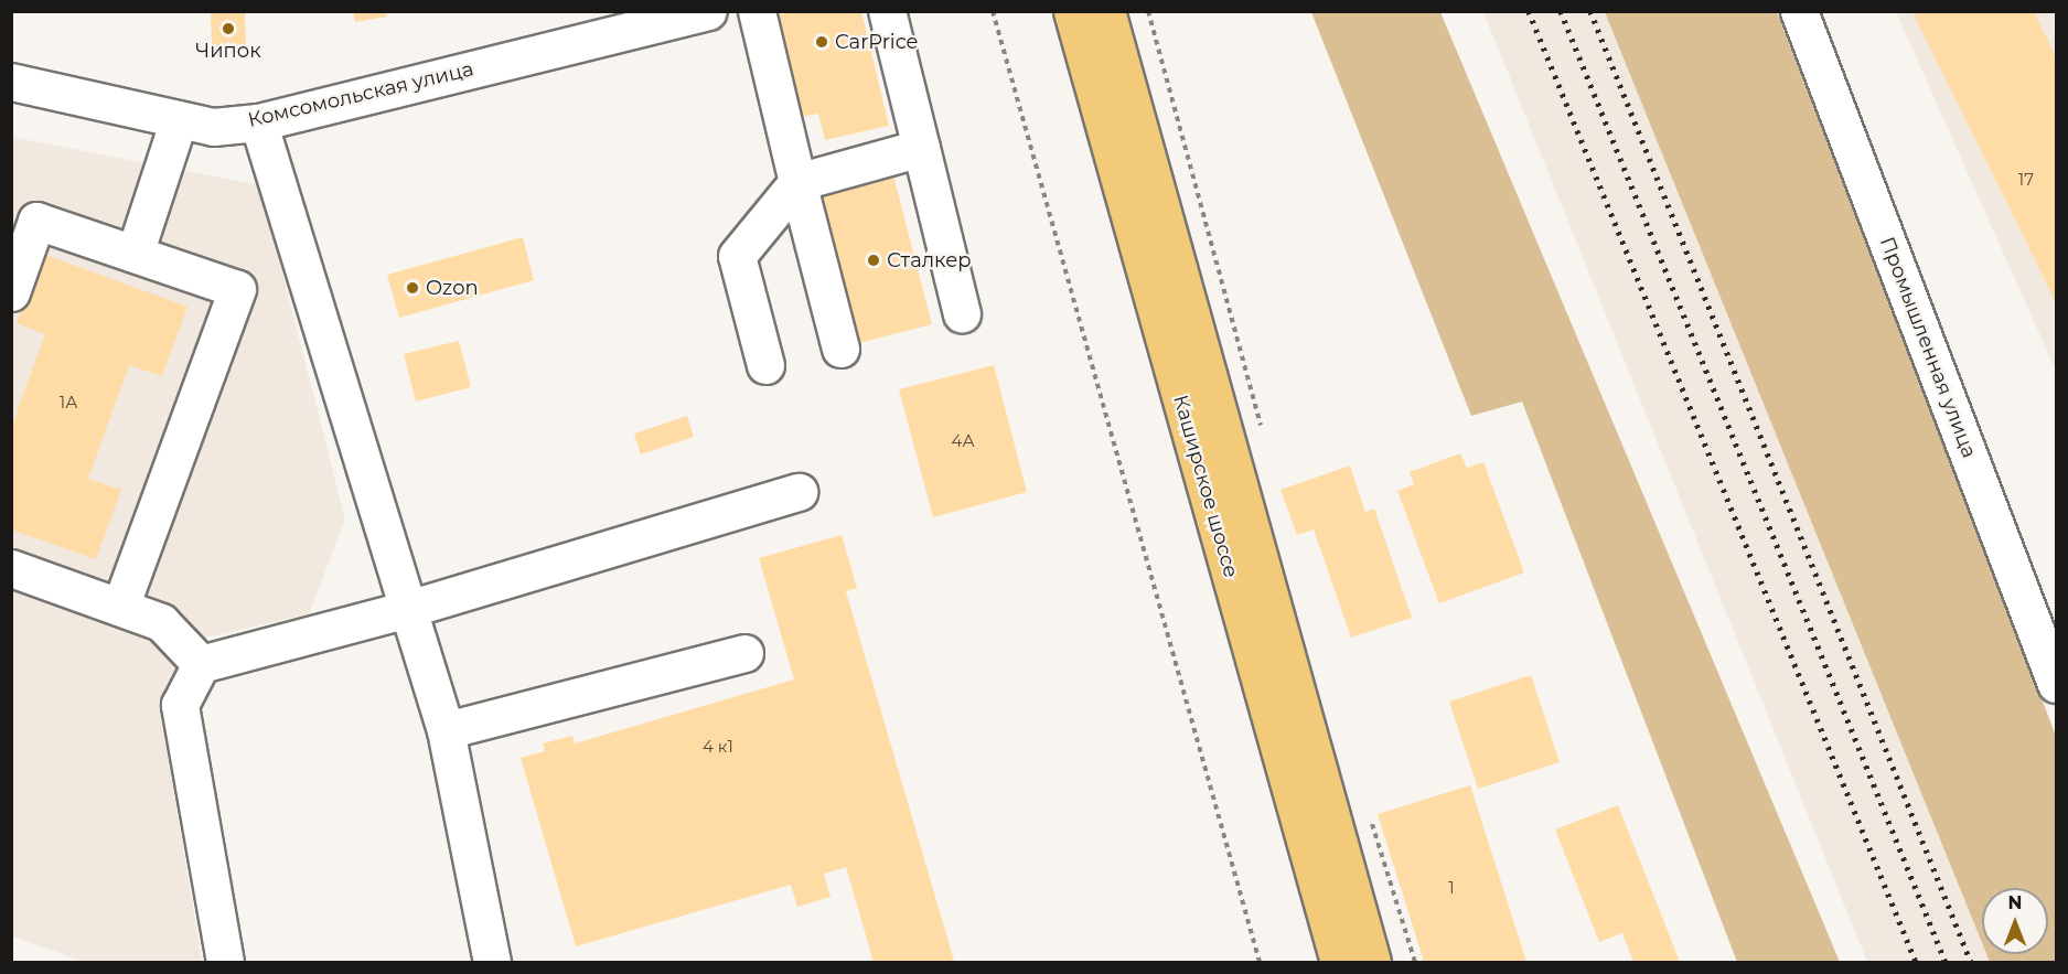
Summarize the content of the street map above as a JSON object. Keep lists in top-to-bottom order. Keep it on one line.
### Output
{"streets":{"main road":["Каширское шоссе"],"street":["Комсомольская улица","Промышленная улица"]},"places":["Чипок","CarPrice","Сталкер","Ozon"],"house_numbers":["17","1А","4А","4 к1","1"],"north":"top"}
